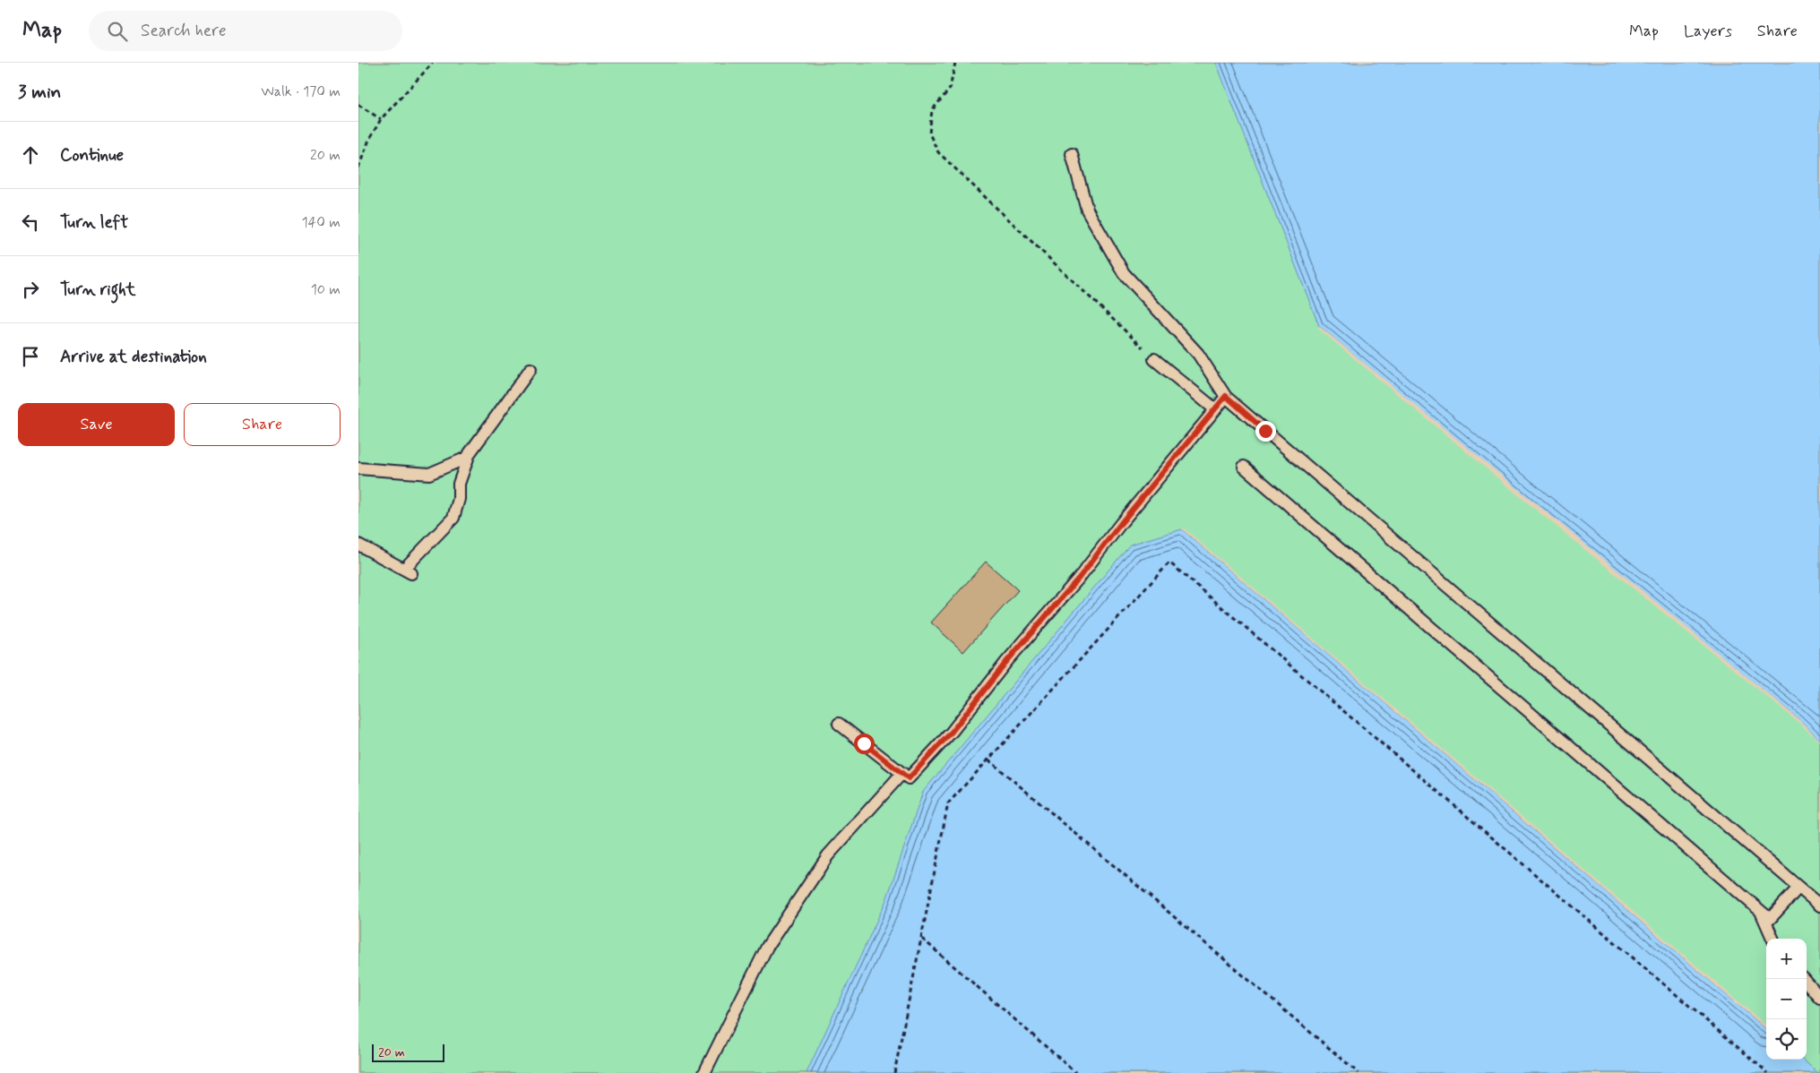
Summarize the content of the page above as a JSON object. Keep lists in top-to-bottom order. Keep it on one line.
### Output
{"scale_bar":"20 m","page":{"header":"Map","search":"Search here","nav":["Map","Layers","Share"],"heading":["3 min","Walk · 170 m"],"list":[["Continue","20 m"],["Turn left","140 m"],["Turn right","10 m"],"Arrive at destination"],"buttons":["Save","Share"],"map_buttons":["+","−"],"scale":"20 m"}}
